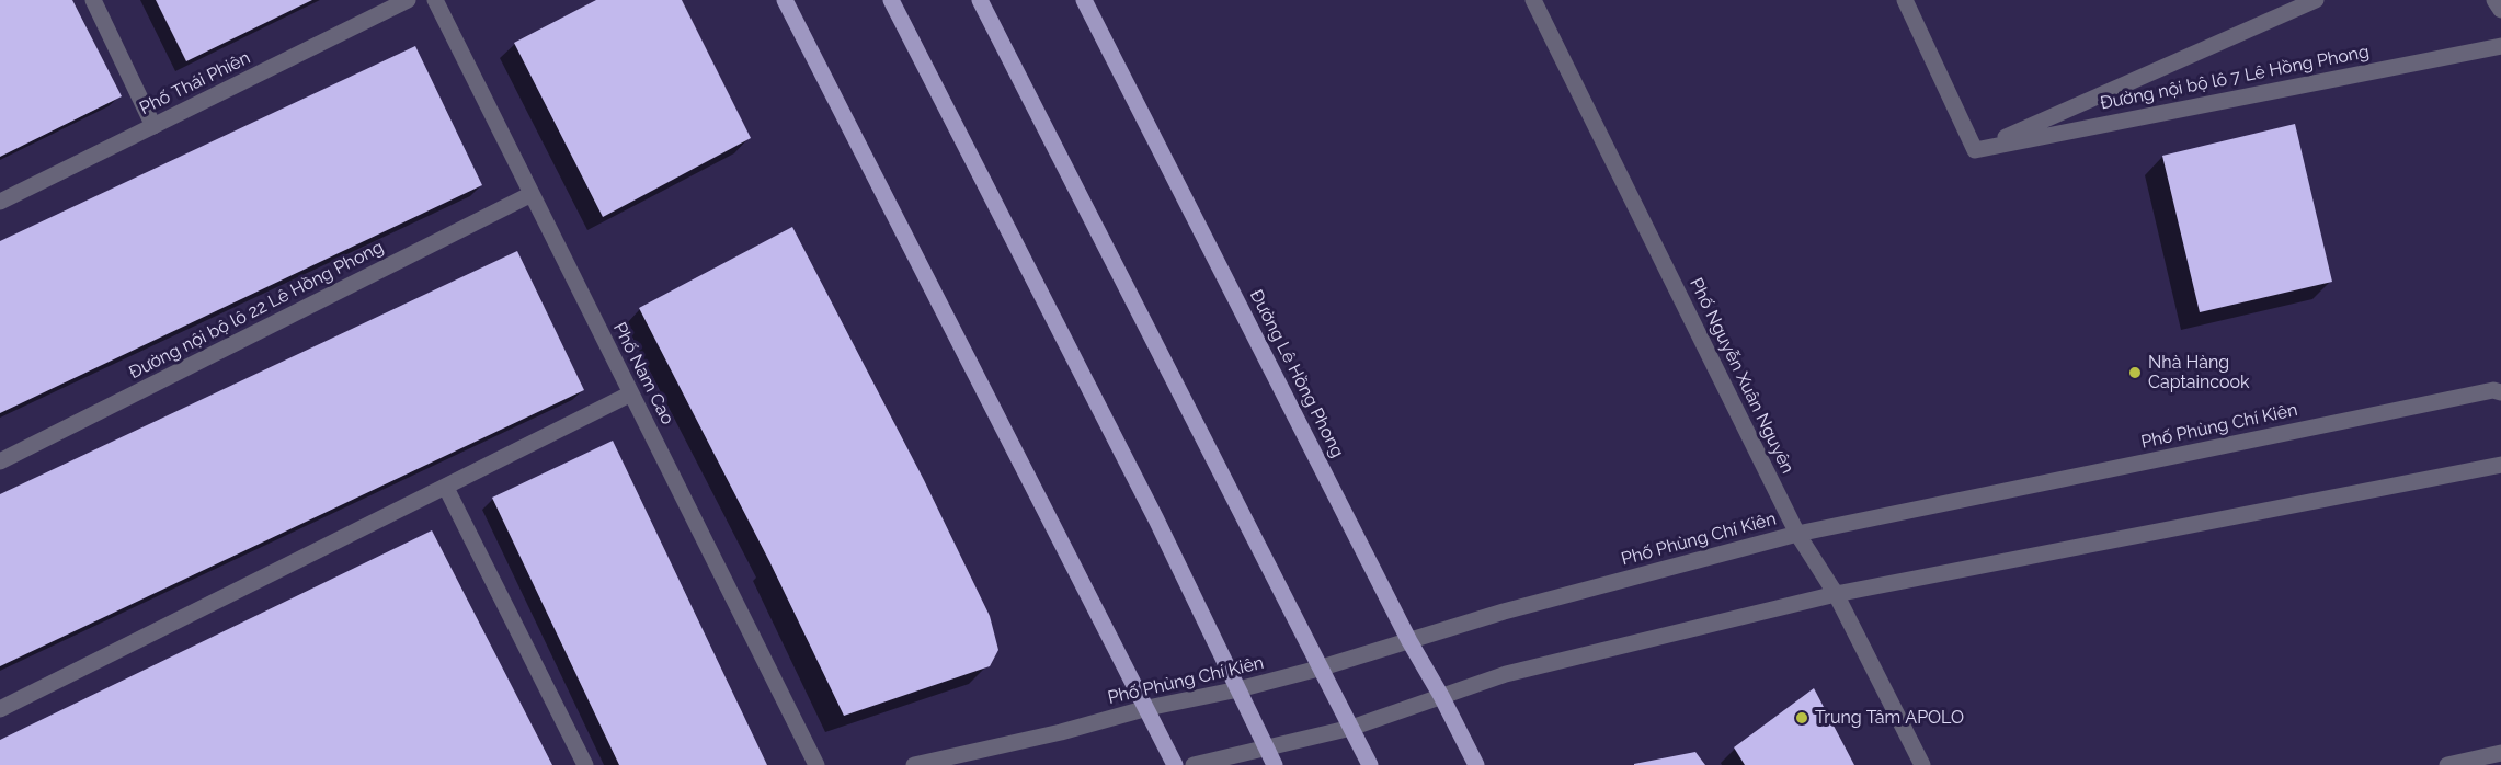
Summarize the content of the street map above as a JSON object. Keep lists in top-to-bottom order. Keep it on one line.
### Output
{"streets":{"main road":["Đường Lê Hồng Phong"],"street":["Đường nội bộ lô 7 Lê Hồng Phong","Phố Thái Phiên","Đường nội bộ lô 22 Lê Hồng Phong","Phố Nam Cao","Phố Nguyễn Xuân Nguyên","Phố Phùng Chí Kiên"]},"crossings":[["Đường nội bộ lô 22 Lê Hồng Phong","Phố Nam Cao"],["Đường Lê Hồng Phong","Phố Phùng Chí Kiên"],["Phố Nguyễn Xuân Nguyên","Phố Phùng Chí Kiên"]],"places":["Nhà Hàng Captaincook","Trung Tâm APOLO"]}
